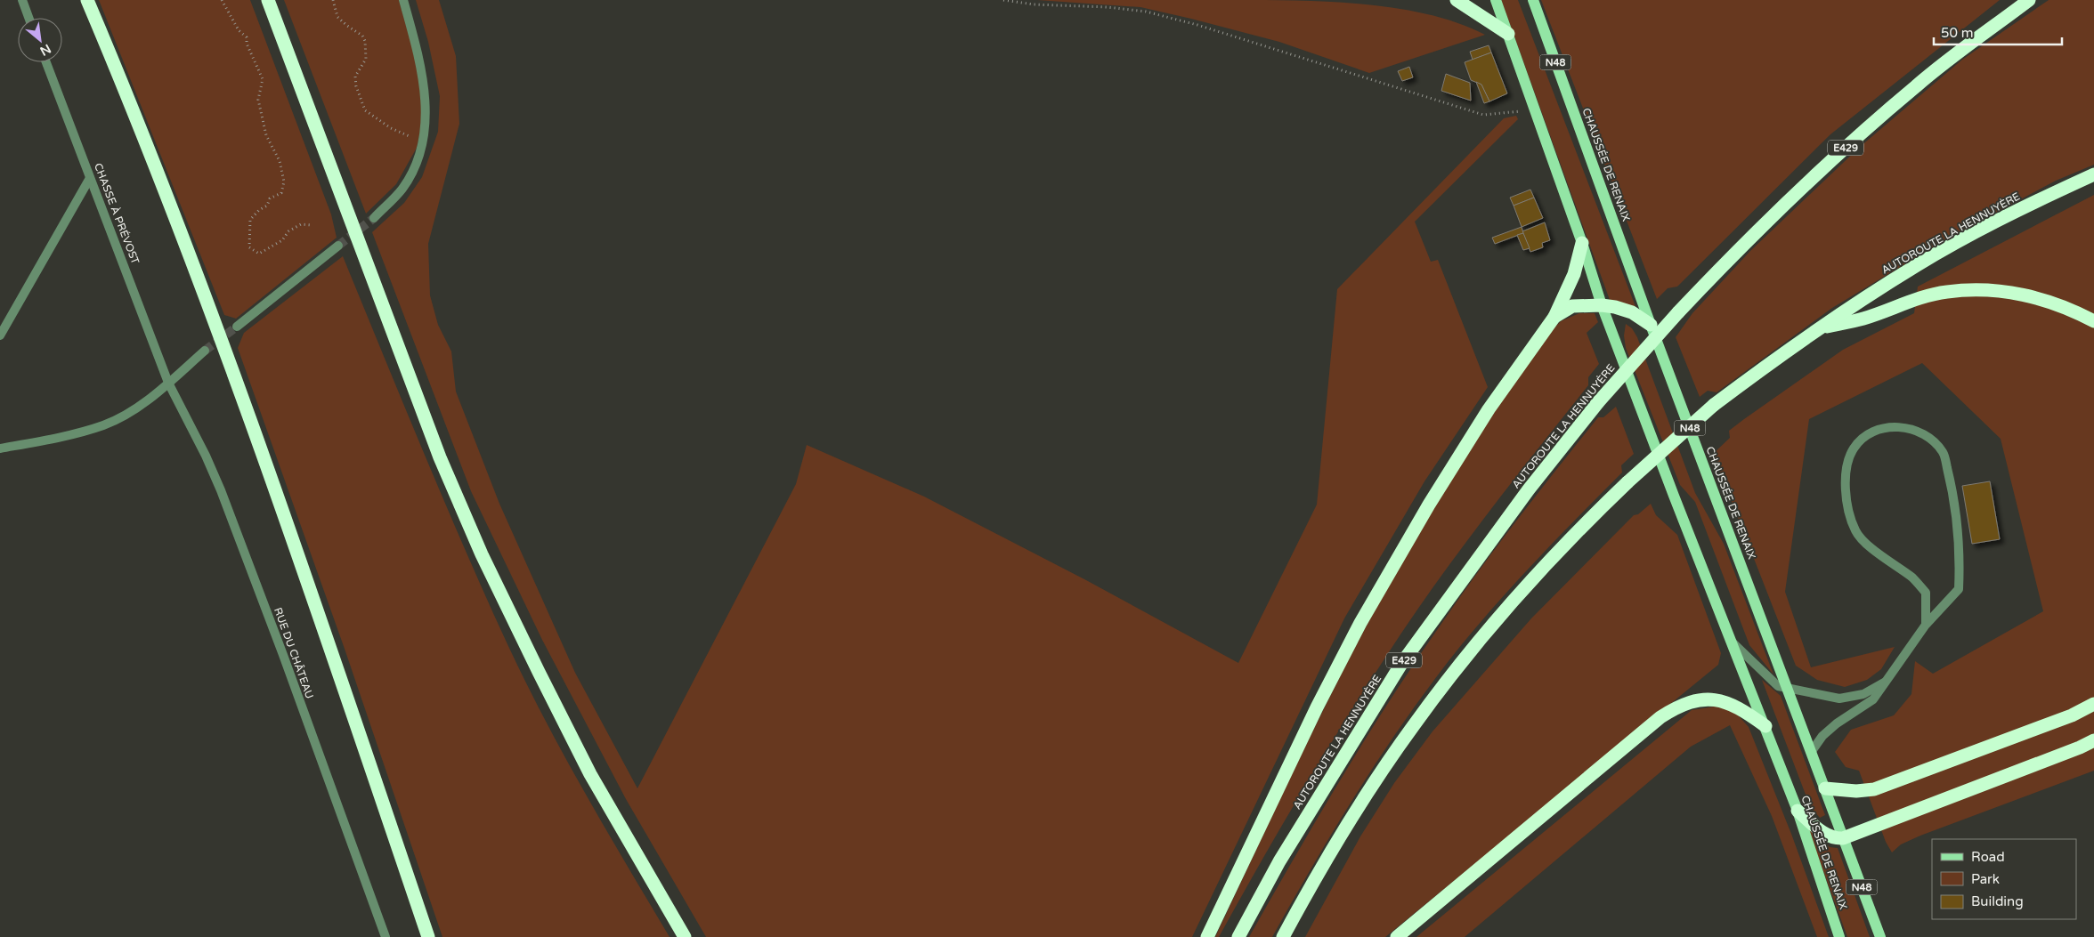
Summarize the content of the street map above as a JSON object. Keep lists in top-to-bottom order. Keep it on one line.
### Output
{"streets":{"highway":["E429","AUTOROUTE LA HENNUYÈRE"],"main road":["N48","CHAUSSÉE DE RENAIX"],"street":["CHASSE À PRÉVOST","RUE DU CHÂTEAU"]},"crossings":[["CHASSE À PRÉVOST","RUE DU CHÂTEAU"]],"legend":["Road","Park","Building"],"scale_bar":"50 m","north":"bottom right"}
